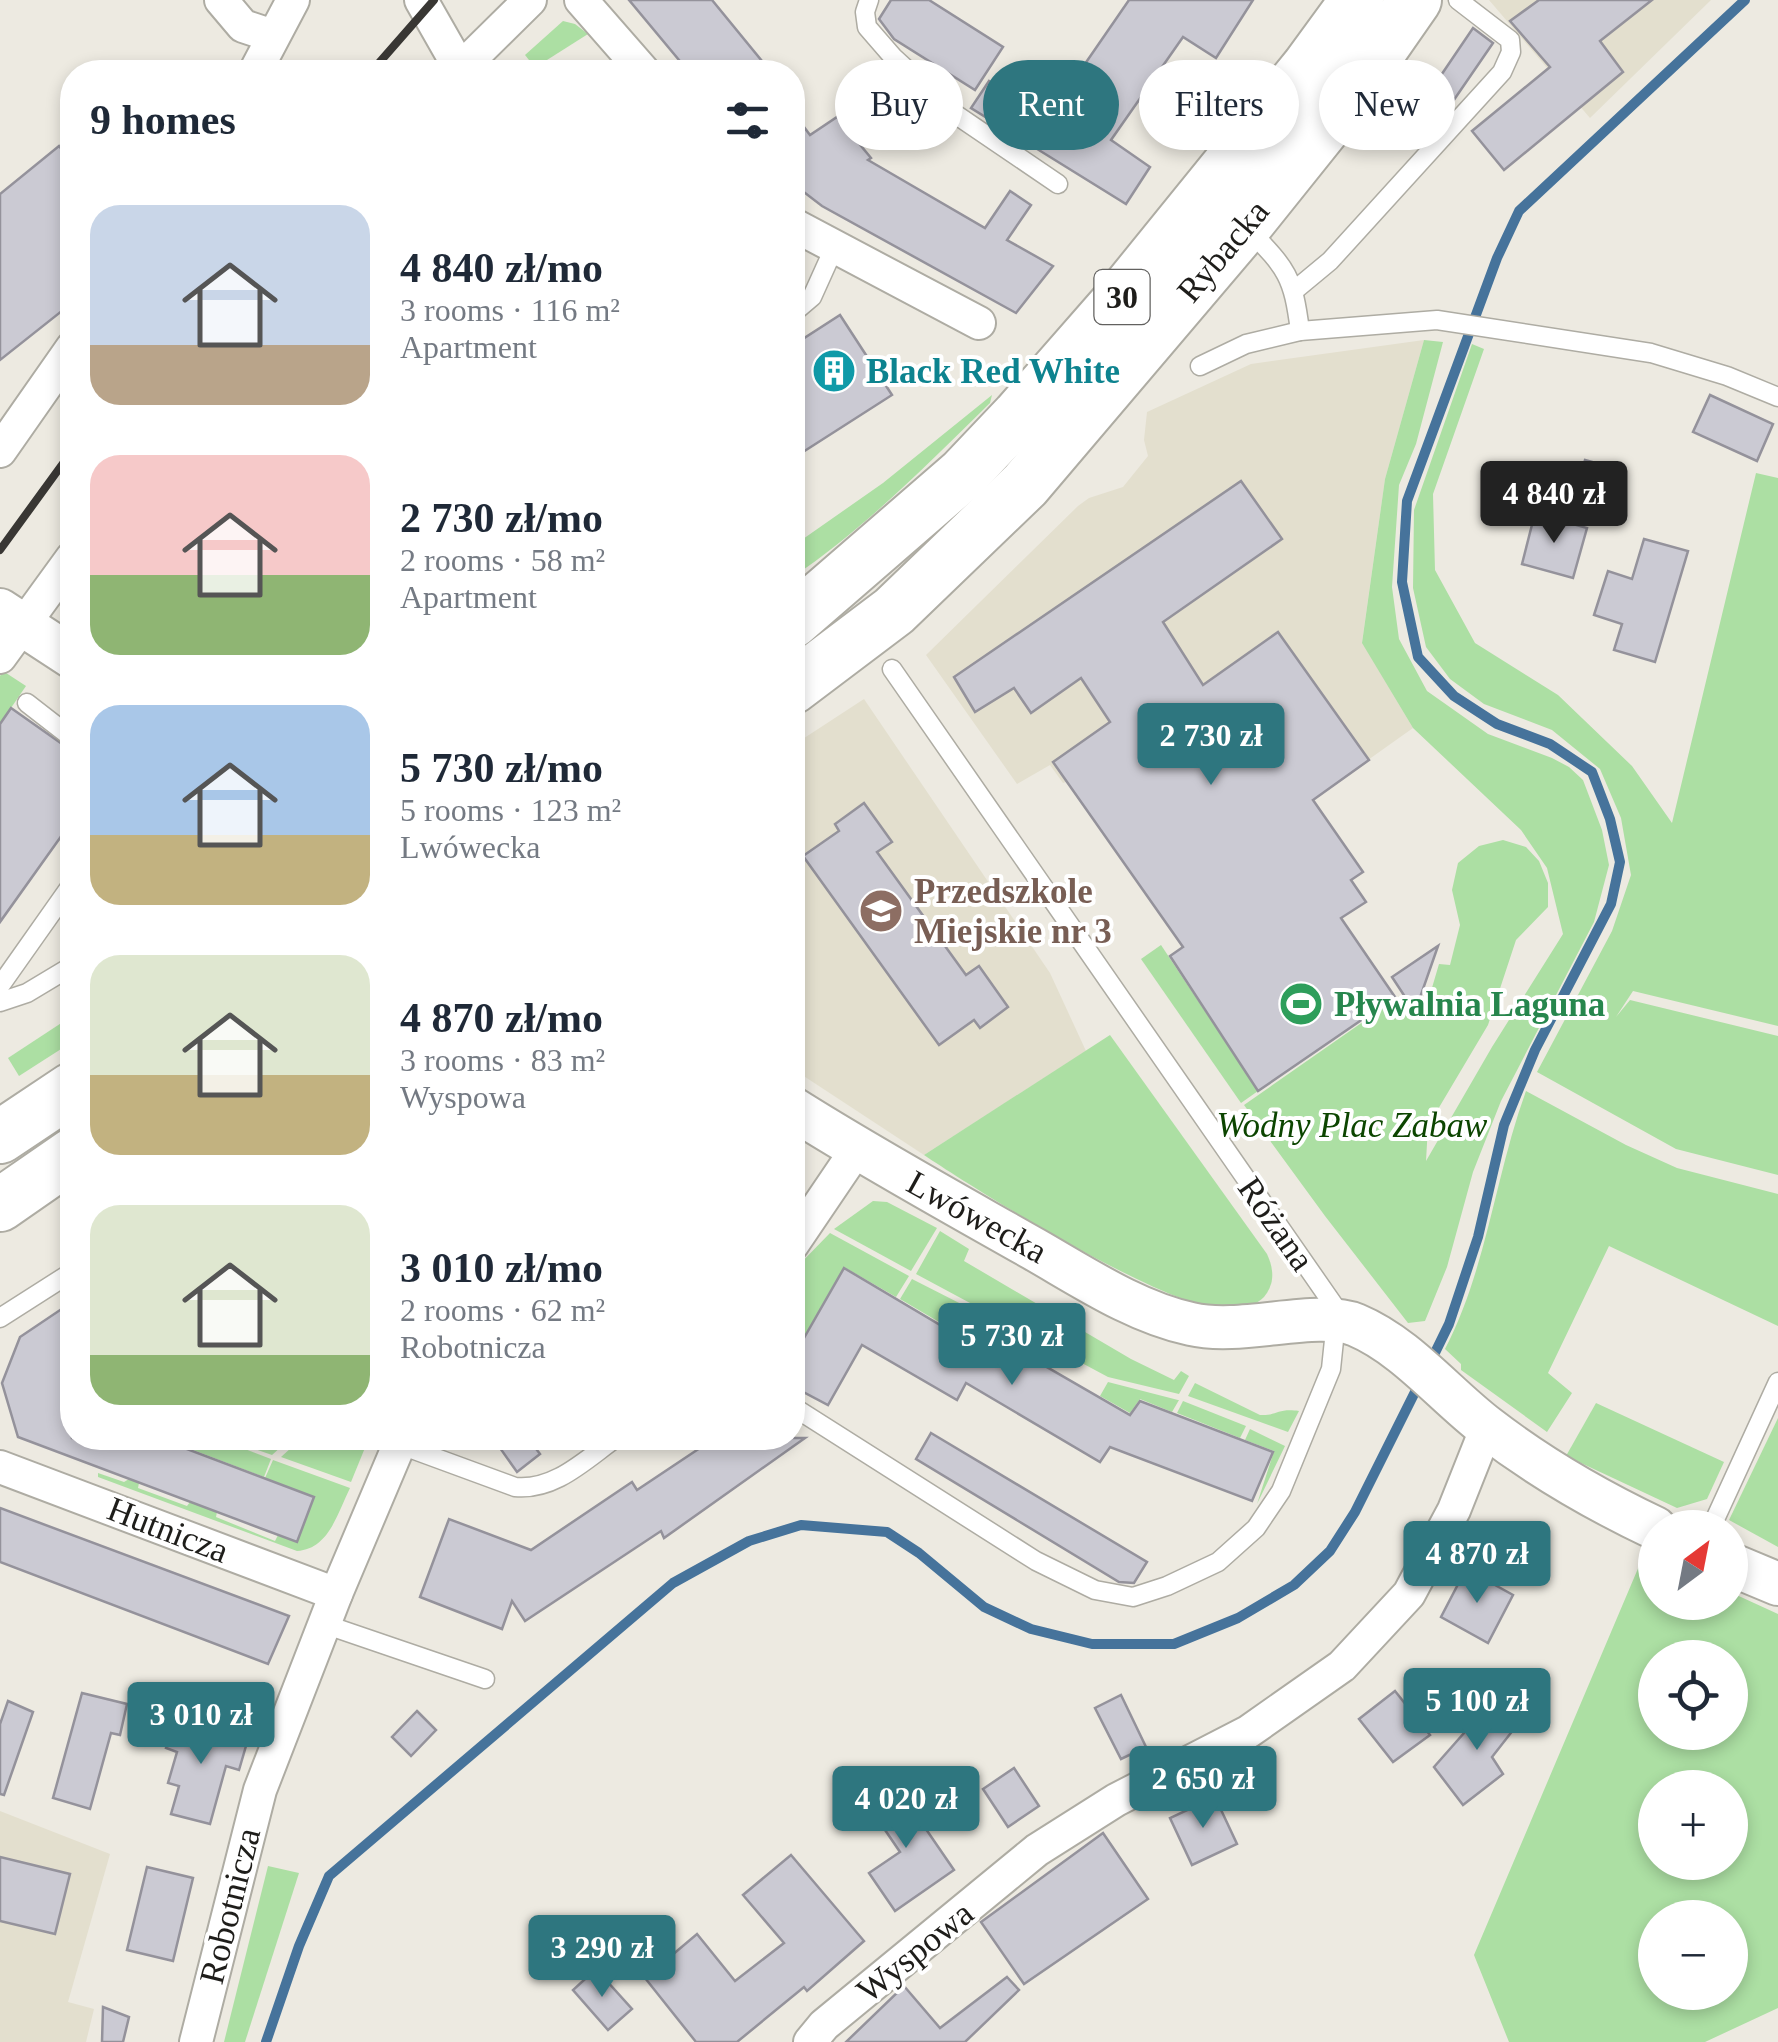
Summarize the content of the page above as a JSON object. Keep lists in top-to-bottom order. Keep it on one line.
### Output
{"streets":{"main road":["Rybacka","30"],"street":["Lwówecka","Różana","Hutnicza","Robotnicza","Wyspowa"]},"crossings":[["Lwówecka","Różana"],["Różana","Wyspowa"],["Hutnicza","Robotnicza"]],"parks":["Wodny Plac Zabaw"],"places":{"building":["Black Red White"],"school or university":["Przedszkole Miejskie nr 3"],"sports":["Pływalnia Laguna"]},"north":"top right","page":{"chip":["Buy","Rent","Filters","New"],"heading":"9 homes","list":[{"name":"4 840 zł/mo","note":"3 rooms · 116 m² · Apartment"},{"name":"2 730 zł/mo","note":"2 rooms · 58 m² · Apartment"},{"name":"5 730 zł/mo","note":"5 rooms · 123 m² · Lwówecka"},{"name":"4 870 zł/mo","note":"3 rooms · 83 m² · Wyspowa"},{"name":"3 010 zł/mo","note":"2 rooms · 62 m² · Robotnicza"}],"price":["4 840 zł","2 730 zł","5 730 zł","4 870 zł","5 100 zł","3 010 zł","2 650 zł","4 020 zł","3 290 zł"],"map_buttons":["+","−"]}}
